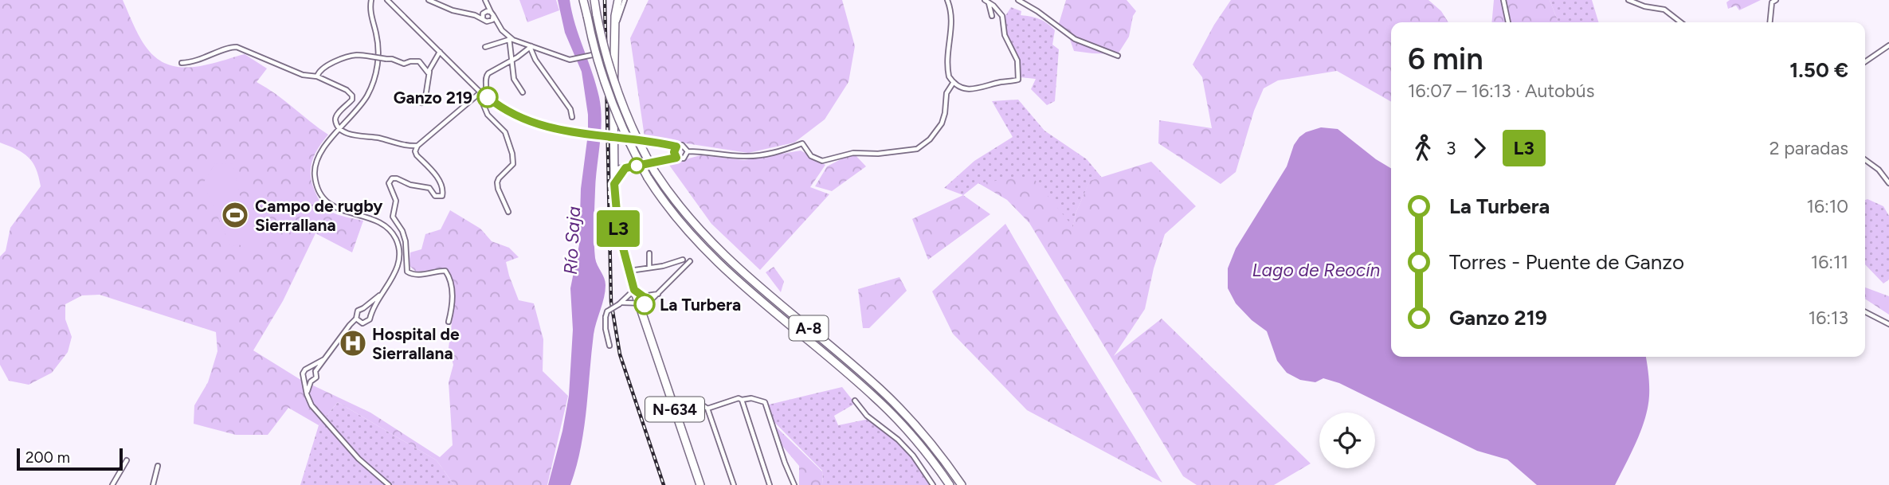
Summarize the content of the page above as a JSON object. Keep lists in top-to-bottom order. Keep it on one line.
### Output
{"streets":{"highway":["A-8","N-634"]},"water":["Río Saja","Lago de Reocín"],"places":{"other":["Ganzo 219","La Turbera"],"sports":["Campo de rugby Sierrallana"],"hospital":["Hospital de Sierrallana"]},"lines":["bus line L3"],"scale_bar":"200 m","page":{"on_map":"L3","heading":["6 min","16:07 – 16:13 · Autobús","1.50 €"],"legs":["3","L3","2 paradas"],"list":[{"name":"La Turbera","value":"16:10"},{"name":"Torres - Puente de Ganzo","value":"16:11"},{"name":"Ganzo 219","value":"16:13"}],"scale":"200 m"}}
